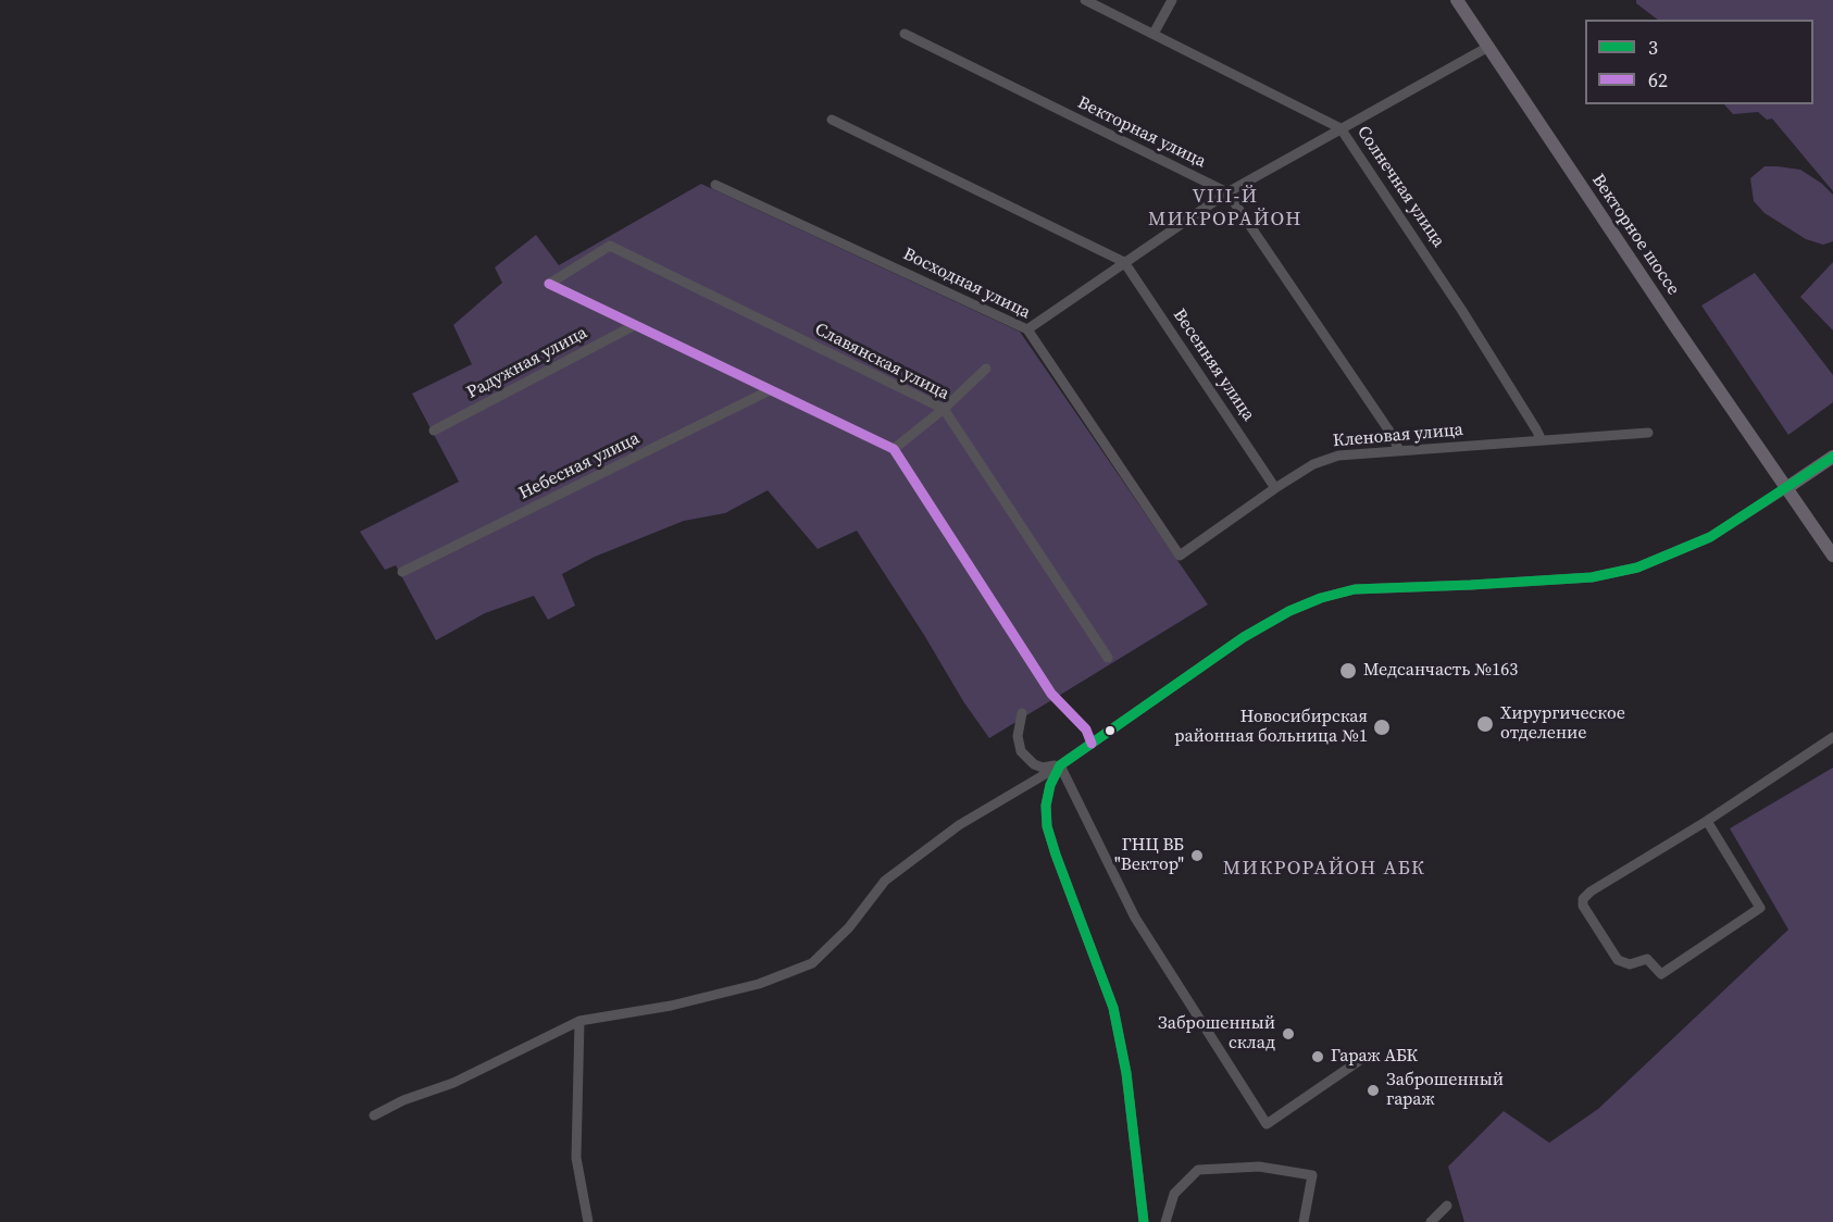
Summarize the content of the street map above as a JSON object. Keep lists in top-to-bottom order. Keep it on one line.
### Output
{"streets":{"main road":["Векторное шоссе"],"street":["Векторная улица","Солнечная улица","Восходная улица","Славянская улица","Радужная улица","Весенняя улица","Кленовая улица","Небесная улица"]},"crossings":[["Векторная улица","Кленовая улица"],["Солнечная улица","Кленовая улица"],["Восходная улица","Кленовая улица"],["Славянская улица","Радужная улица"],["Весенняя улица","Кленовая улица"]],"districts":["VIII-Й МИКРОРАЙОН","МИКРОРАЙОН АБК"],"places":["Медсанчасть №163","Хирургическое отделение","Новосибирская районная больница №1","ГНЦ ВБ \"Вектор\"","Заброшенный склад","Гараж АБК","Заброшенный гараж"],"lines":["transit line 62","transit line 3"],"legend":["3","62"]}
